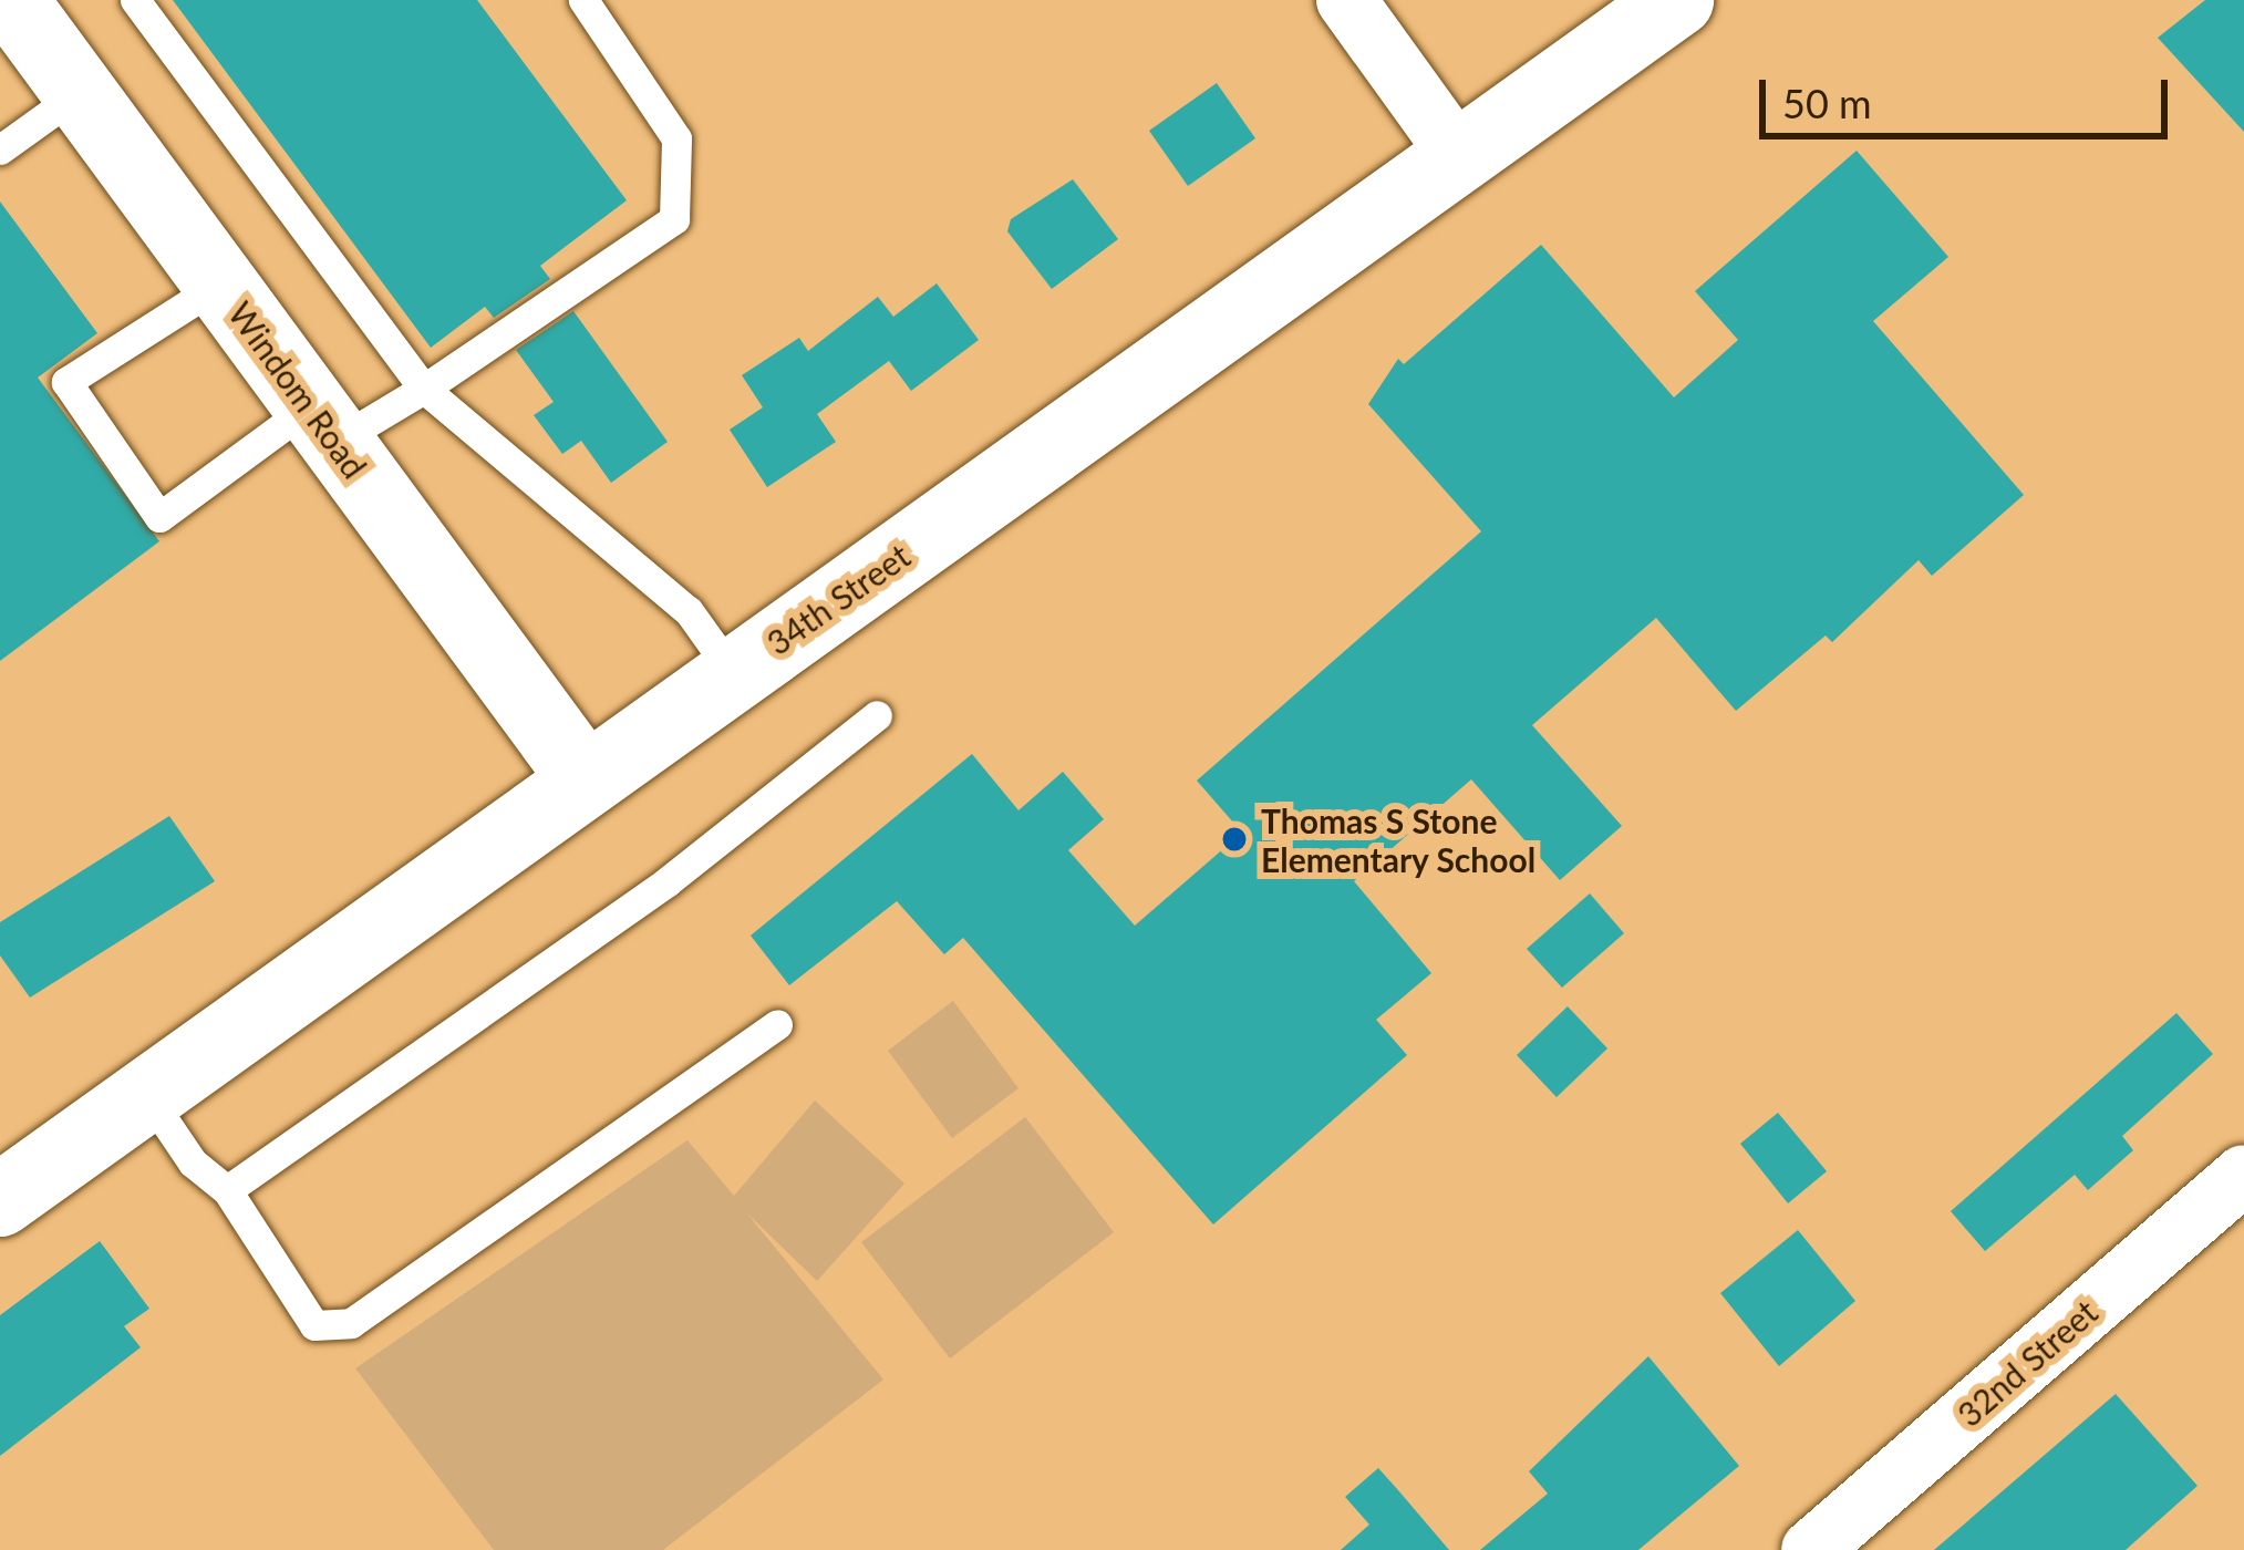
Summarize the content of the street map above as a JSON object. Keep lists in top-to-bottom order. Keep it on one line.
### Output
{"streets":{"street":["Windom Road","34th Street","32nd Street"]},"crossings":[["Windom Road","34th Street"]],"places":["Thomas S Stone Elementary School"],"scale_bar":"50 m"}
